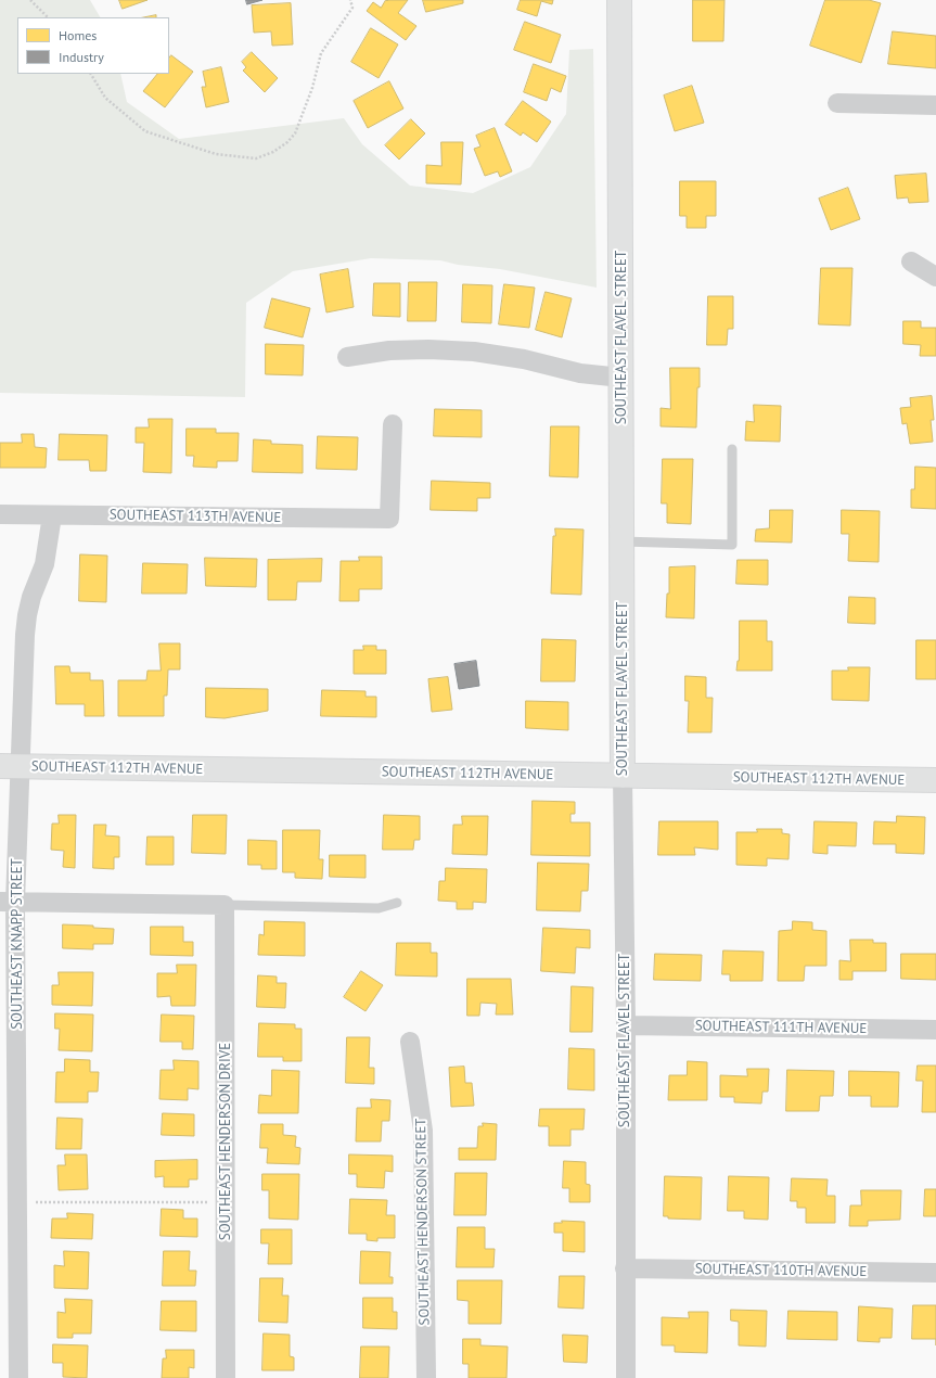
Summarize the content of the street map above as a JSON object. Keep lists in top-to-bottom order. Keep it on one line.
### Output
{"streets":{"main road":["SOUTHEAST FLAVEL STREET","SOUTHEAST 112TH AVENUE"],"street":["SOUTHEAST 113TH AVENUE","SOUTHEAST KNAPP STREET","SOUTHEAST 111TH AVENUE","SOUTHEAST HENDERSON DRIVE","SOUTHEAST HENDERSON STREET","SOUTHEAST 110TH AVENUE"]},"crossings":[["SOUTHEAST FLAVEL STREET","SOUTHEAST 112TH AVENUE"],["SOUTHEAST FLAVEL STREET","SOUTHEAST 111TH AVENUE"],["SOUTHEAST FLAVEL STREET","SOUTHEAST 110TH AVENUE"],["SOUTHEAST 113TH AVENUE","SOUTHEAST KNAPP STREET"],["SOUTHEAST 112TH AVENUE","SOUTHEAST KNAPP STREET"]],"legend":["Homes","Industry"]}
